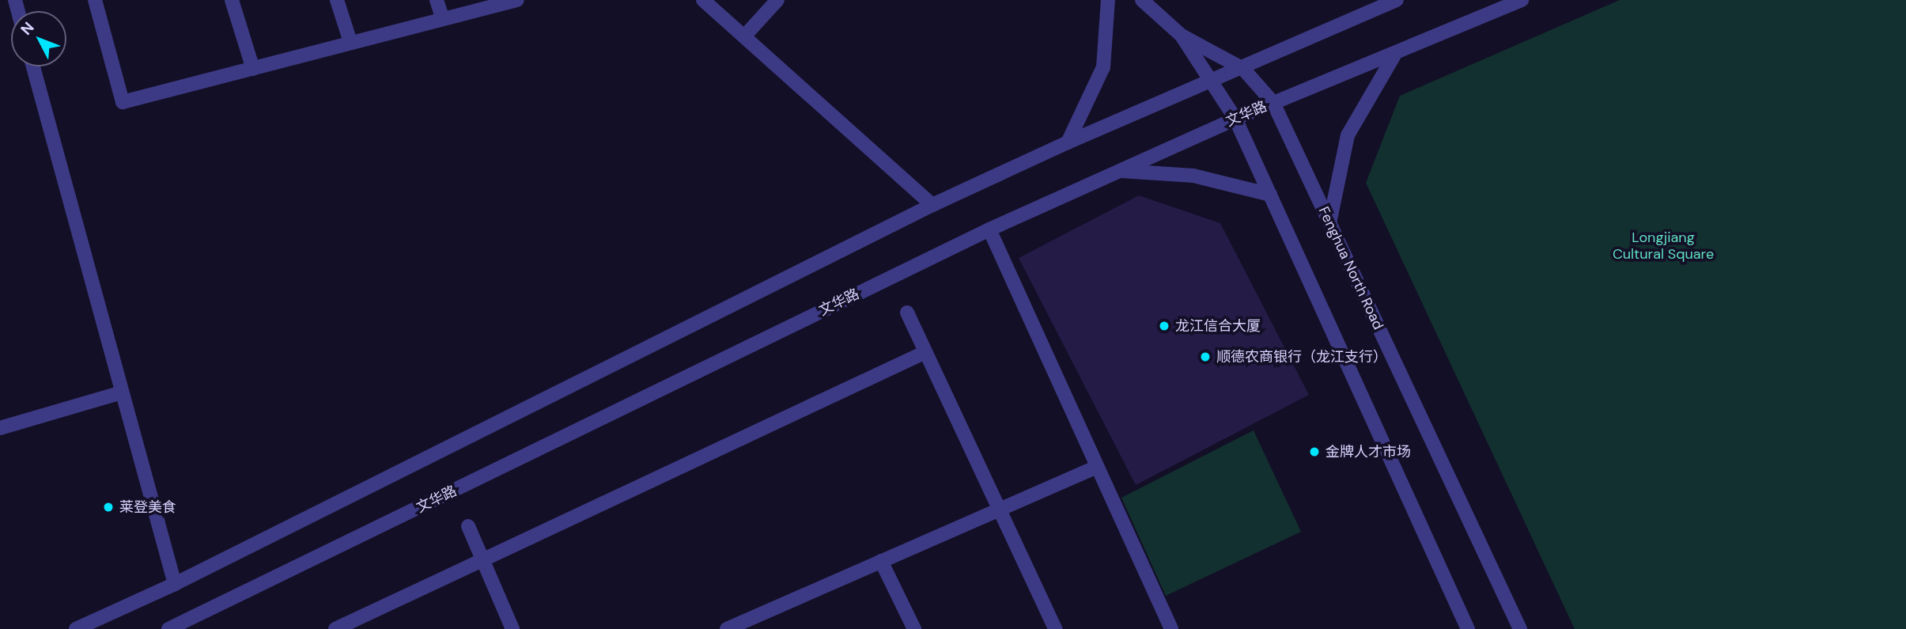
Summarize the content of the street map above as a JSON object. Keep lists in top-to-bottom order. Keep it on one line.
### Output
{"streets":{"street":["文华路","Fenghua North Road"]},"crossings":[["文华路","Fenghua North Road"]],"parks":["Longjiang Cultural Square"],"places":["龙江信合大厦","顺德农商银行（龙江支行）","金牌人才市场","莱登美食"],"north":"top left"}
